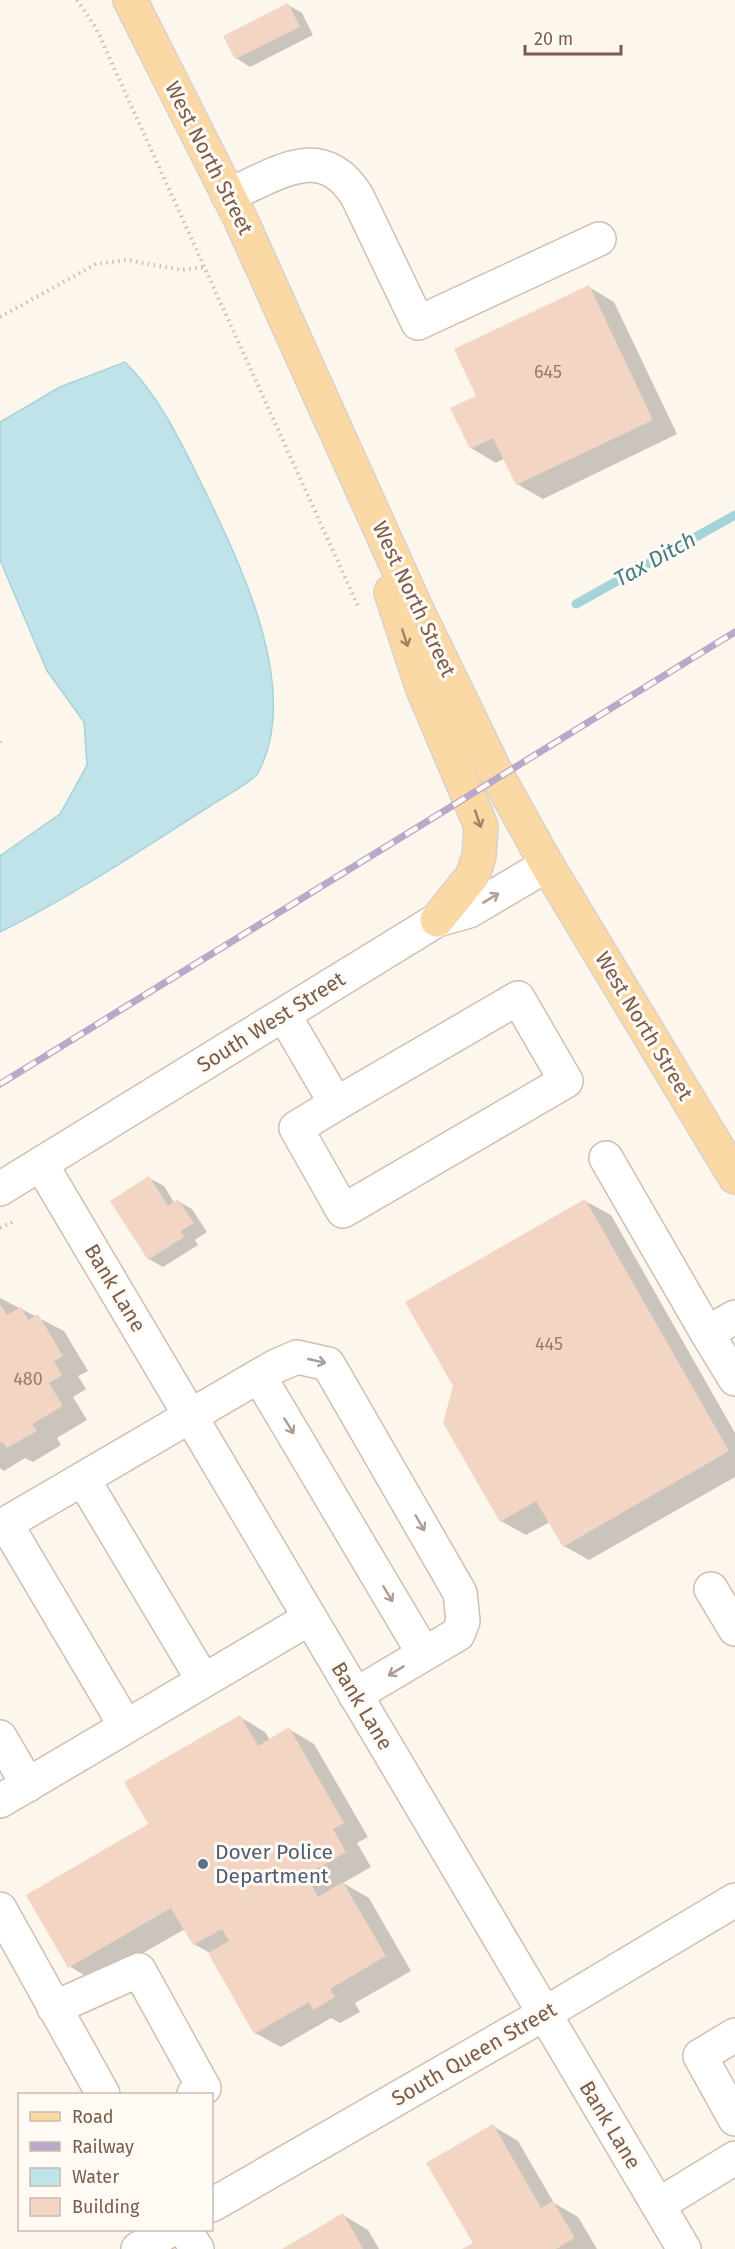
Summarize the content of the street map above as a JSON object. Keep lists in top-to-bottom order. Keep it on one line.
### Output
{"streets":{"main road":["West North Street"],"street":["South West Street","Bank Lane","South Queen Street"]},"crossings":[["West North Street","South West Street"],["South West Street","Bank Lane"],["Bank Lane","South Queen Street"]],"water":["Tax Ditch"],"places":["Dover Police Department"],"house_numbers":["645","445","480"],"legend":["Road","Railway","Water","Building"],"scale_bar":"20 m"}
